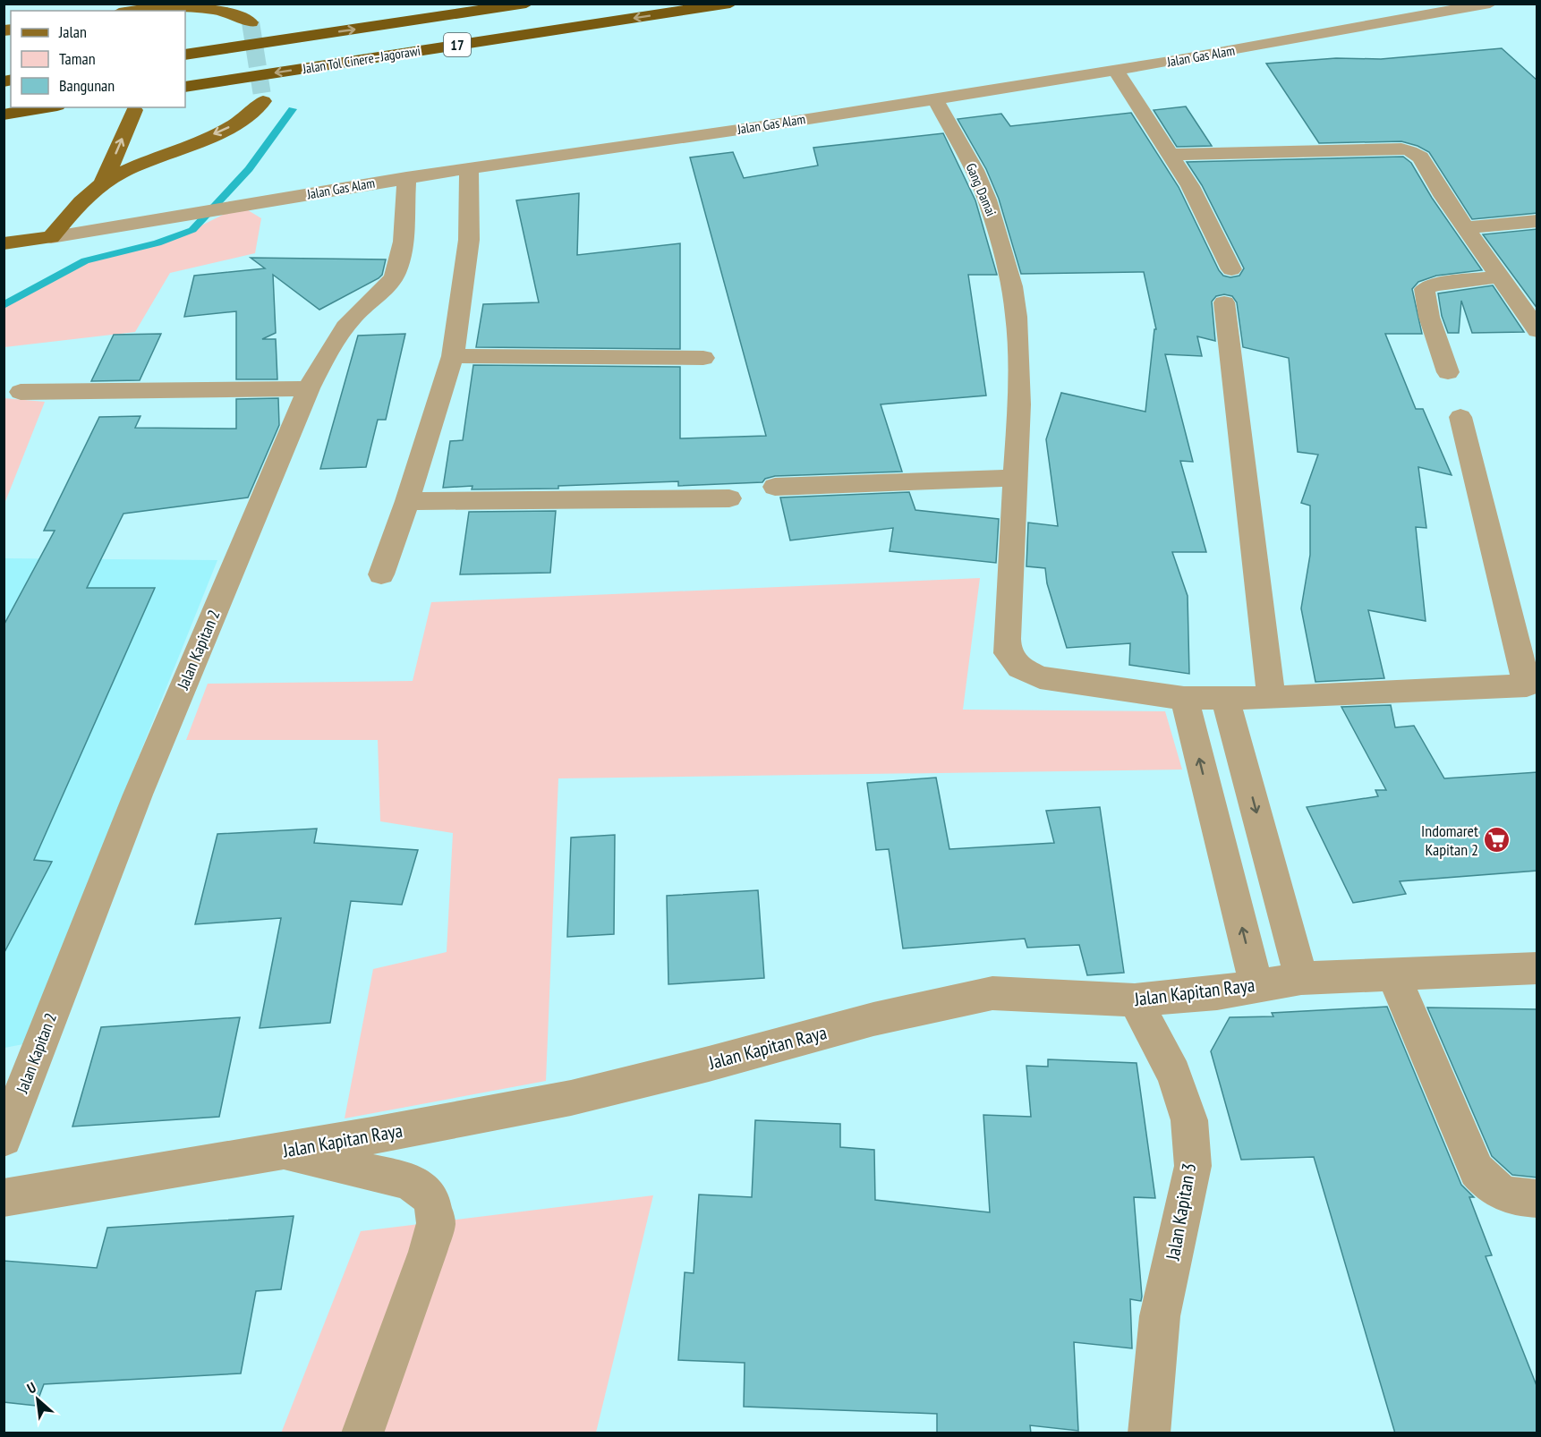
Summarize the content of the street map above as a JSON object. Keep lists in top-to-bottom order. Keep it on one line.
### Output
{"streets":{"highway":["17","Jalan Tol Cinere–Jagorawi"],"main road":["Jalan Gas Alam"],"street":["Gang Damai","Jalan Kapitan 2","Jalan Kapitan Raya","Jalan Kapitan 3"]},"crossings":[["Jalan Gas Alam","Gang Damai"],["Jalan Gas Alam","Jalan Kapitan 2"],["Jalan Kapitan Raya","Jalan Kapitan 3"]],"places":{"supermarket":["Indomaret Kapitan 2"]},"legend":["Jalan","Taman","Bangunan"],"north":"top left"}
